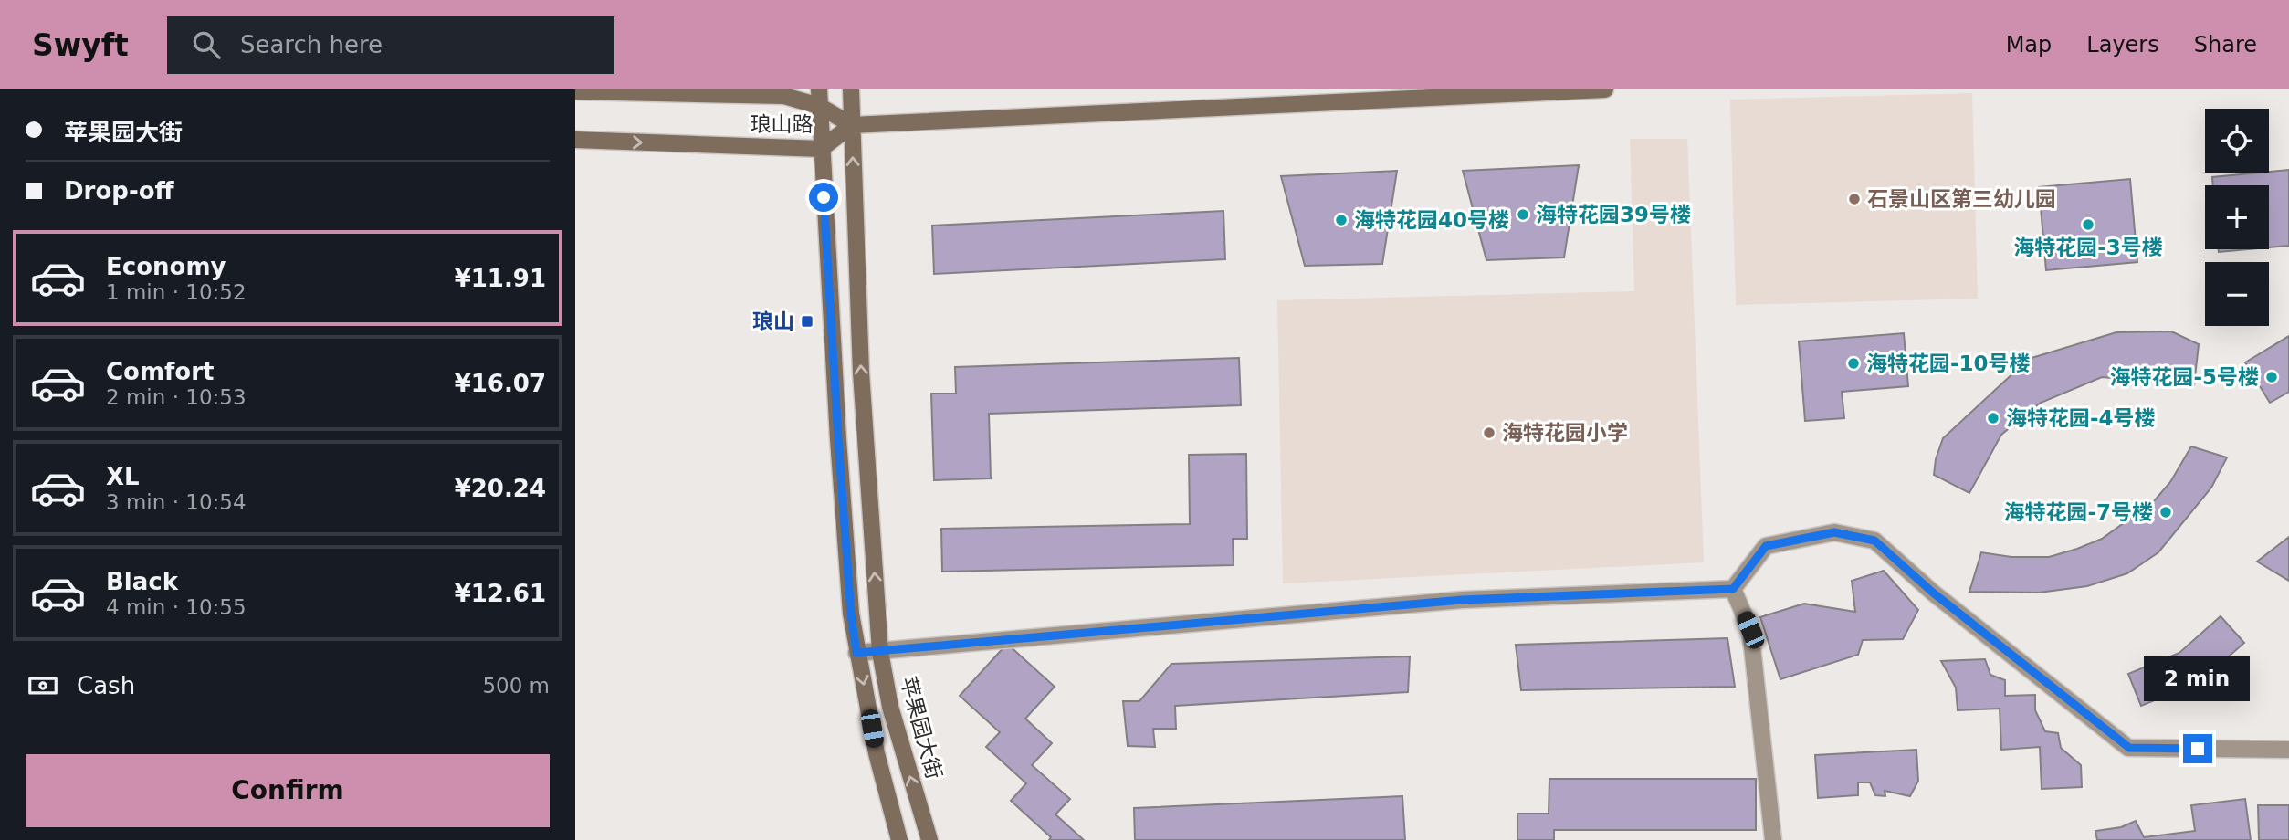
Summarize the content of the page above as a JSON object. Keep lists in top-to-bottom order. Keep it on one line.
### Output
{"streets":{"main road":["琅山路","苹果园大街"]},"crossings":[["琅山路","苹果园大街"]],"places":{"other":["石景山区第三幼儿园","海特花园39号楼","海特花园40号楼","海特花园-3号楼","海特花园-10号楼","海特花园-5号楼","海特花园-4号楼","海特花园小学","海特花园-7号楼"],"transit":["琅山"]},"page":{"header":"Swyft","search":"Search here","nav":["Map","Layers","Share"],"banner":["苹果园大街","Drop-off"],"map_buttons":["+","−"],"list":[{"name":"Economy","note":"1 min · 10:52","value":"¥11.91"},{"name":"Comfort","note":"2 min · 10:53","value":"¥16.07"},{"name":"XL","note":"3 min · 10:54","value":"¥20.24"},{"name":"Black","note":"4 min · 10:55","value":"¥12.61"}],"pay":["Cash","500 m"],"bubble":"2 min","buttons":"Confirm"}}
